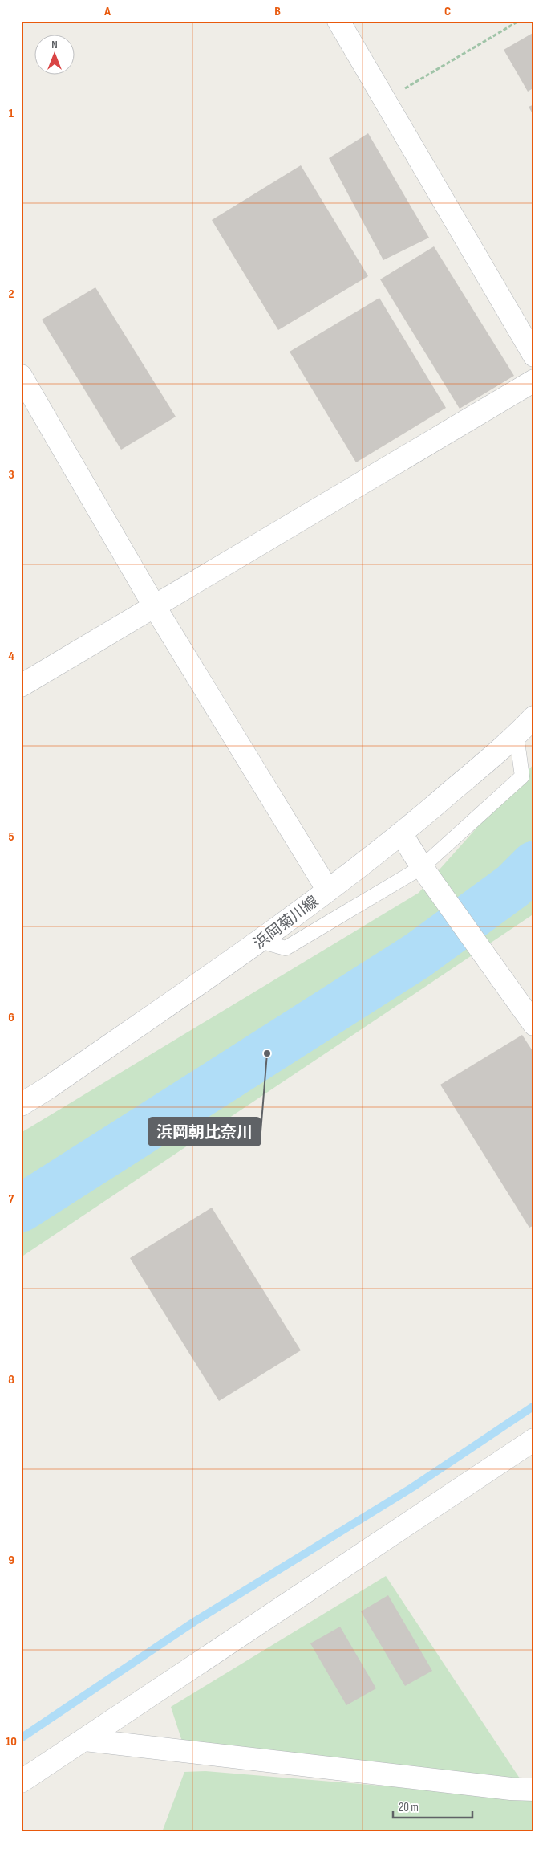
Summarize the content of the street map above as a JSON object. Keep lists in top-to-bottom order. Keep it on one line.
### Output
{"streets":{"street":["浜岡菊川線"]},"places":["浜岡朝比奈川"],"scale_bar":"20 m","north":"top","grid":{"columns":["A","B","C"],"rows":["1","2","3","4","5","6","7","8","9","10"]}}
